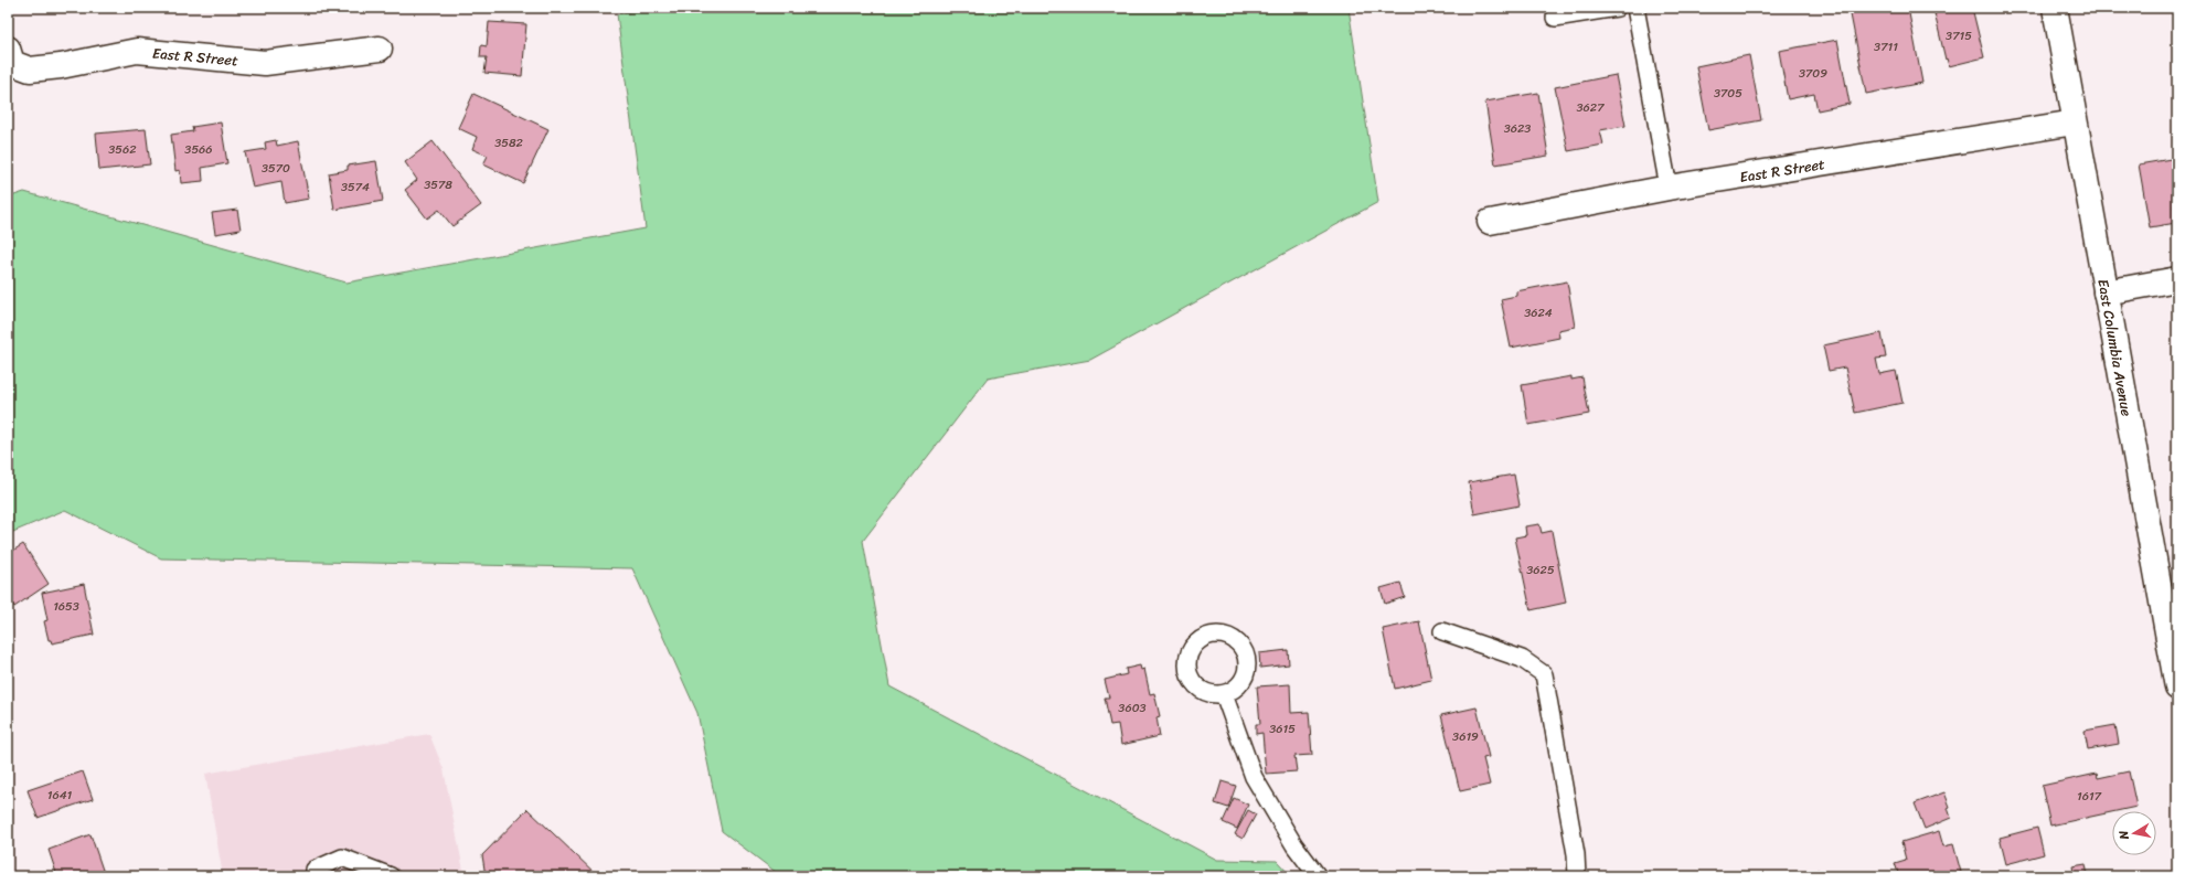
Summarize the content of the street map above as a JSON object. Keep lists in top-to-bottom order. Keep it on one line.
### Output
{"streets":{"street":["East R Street","East Columbia Avenue"]},"crossings":[["East R Street","East Columbia Avenue"]],"house_numbers":["3715","3711","3709","3705","3627","3623","3582","3562","3566","3570","3578","3574","3624","3625","1653","3603","3615","3619","1641","1617"],"north":"left"}
